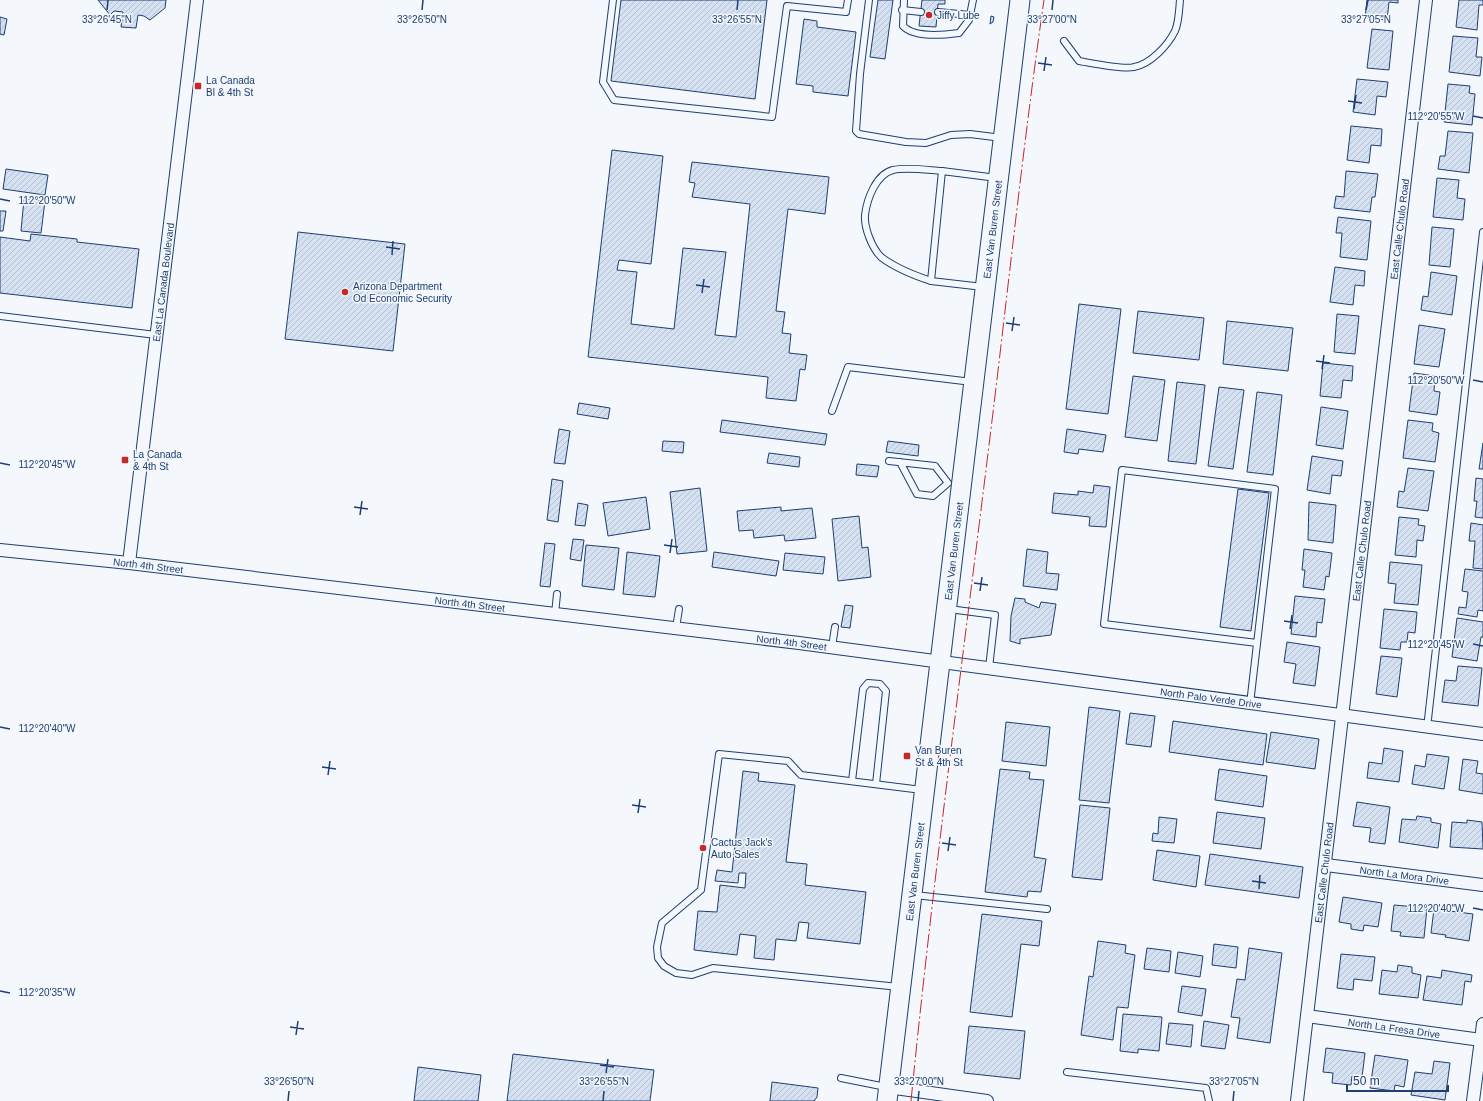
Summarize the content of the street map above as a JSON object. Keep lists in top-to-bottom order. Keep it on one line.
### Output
{"streets":{"main road":["East Van Buren Street"],"street":["East Calle Chulo Road","East La Canada Boulevard","North 4th Street","North Palo Verde Drive","North La Mora Drive","North La Fresa Drive"]},"crossings":[["East Van Buren Street","North 4th Street"],["East Van Buren Street","North Palo Verde Drive"],["East Calle Chulo Road","North Palo Verde Drive"],["East Calle Chulo Road","North La Mora Drive"],["East Calle Chulo Road","North La Fresa Drive"],["East La Canada Boulevard","North 4th Street"],["North 4th Street","North Palo Verde Drive"]],"places":{"other":["Jiffy Lube","Arizona Department Od Economic Security","Cactus Jack's Auto Sales"],"transit":["La Canada Bl & 4th St","La Canada & 4th St","Van Buren St & 4th St"]},"scale_bar":"50 m","coordinates":["33°26'45\"N","33°26'50\"N","33°26'55\"N","33°27'00\"N","33°27'05\"N","112°20'55\"W","112°20'50\"W","112°20'45\"W","112°20'40\"W","112°20'35\"W"]}
